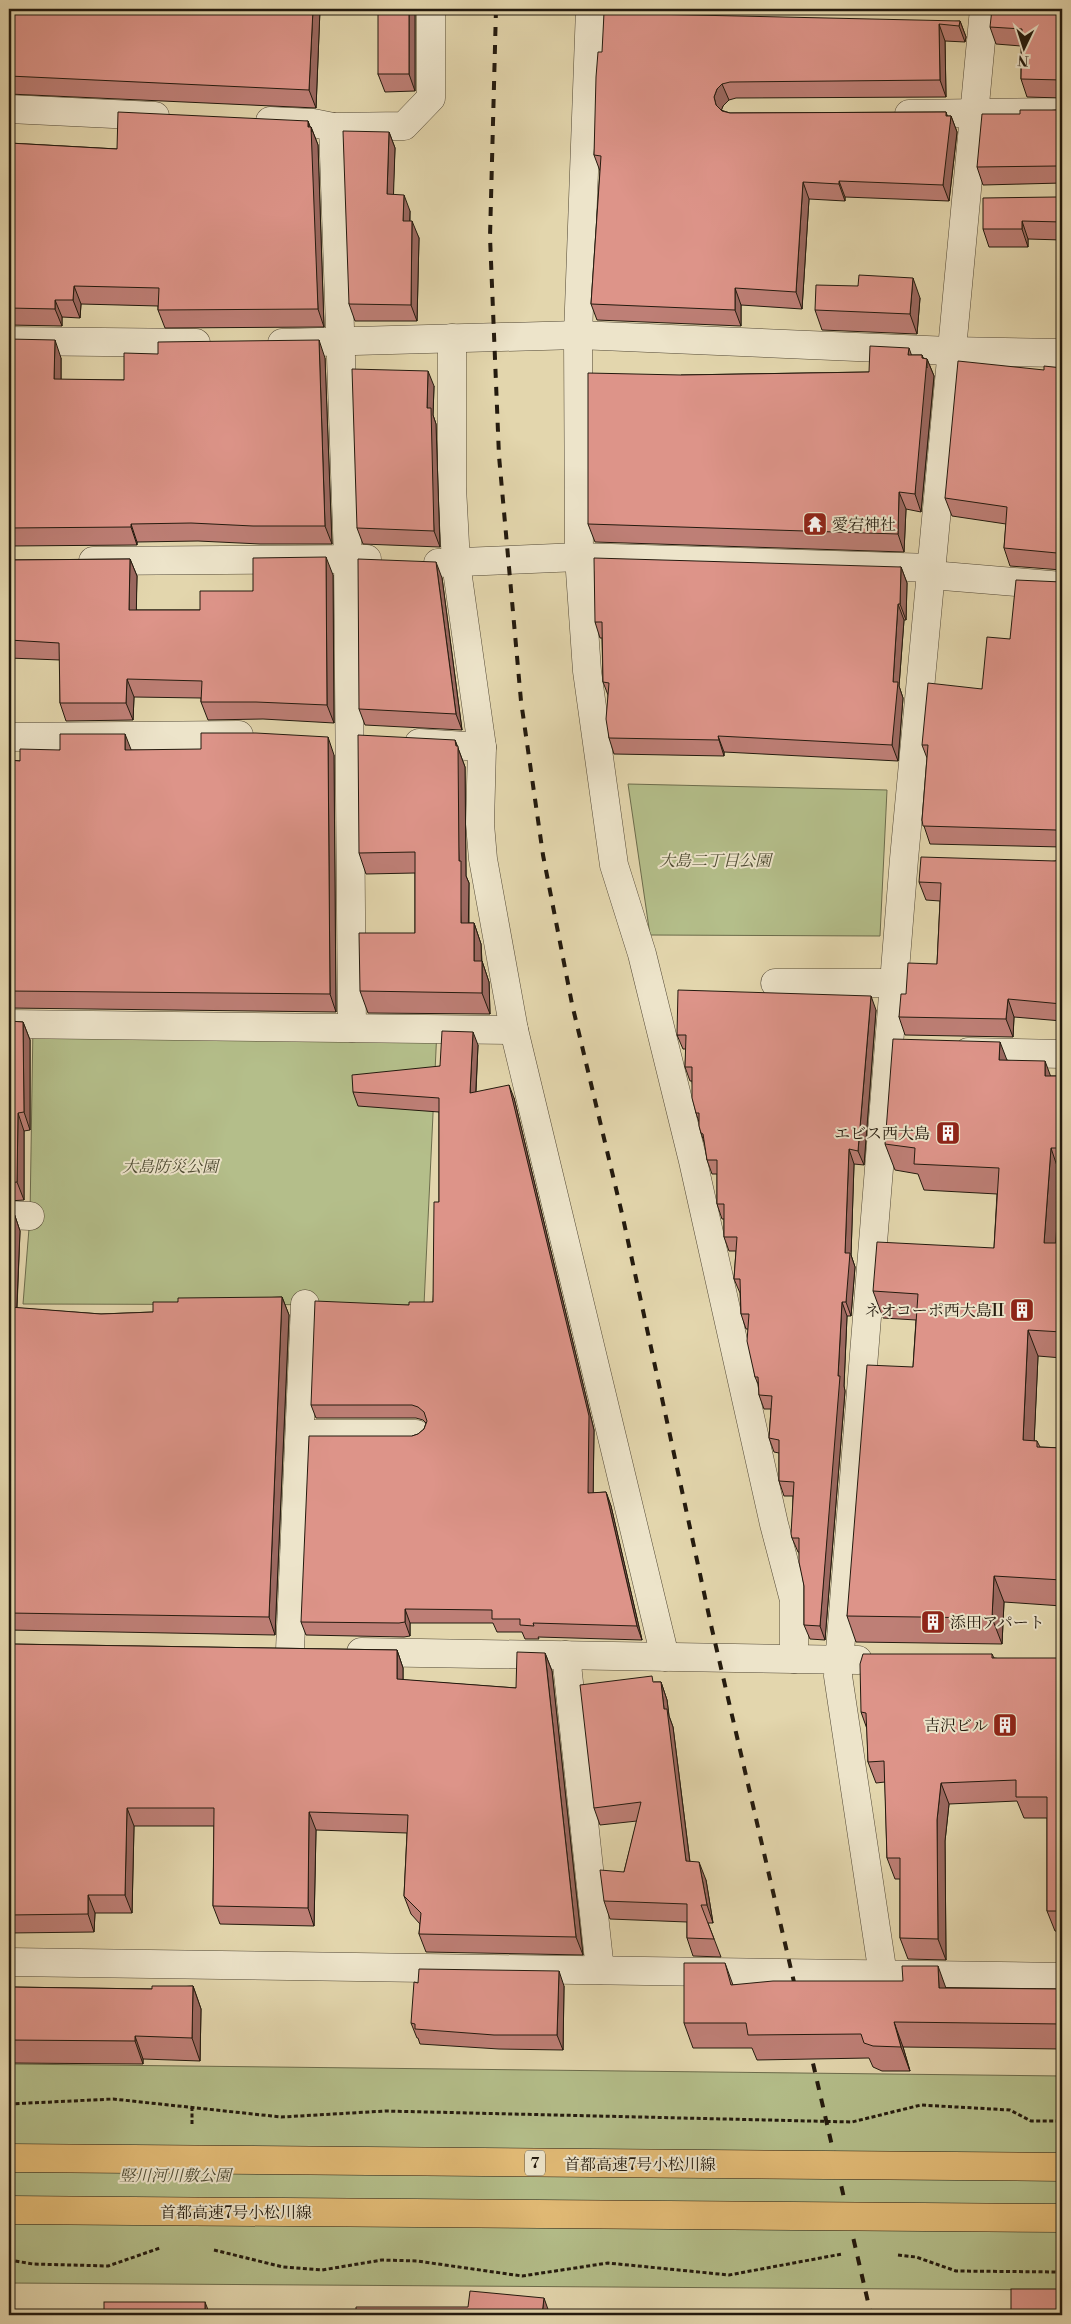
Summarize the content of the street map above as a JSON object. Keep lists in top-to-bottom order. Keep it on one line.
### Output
{"streets":{"highway":["7","首都高速7号小松川線"]},"parks":["大島二丁目公園","大島防災公園","竪川河川敷公園"],"places":{"temple":["愛宕神社"],"building":["エビス西大島","ネオコーポ西大島II","添田アパート","吉沢ビル"]},"north":"bottom"}
